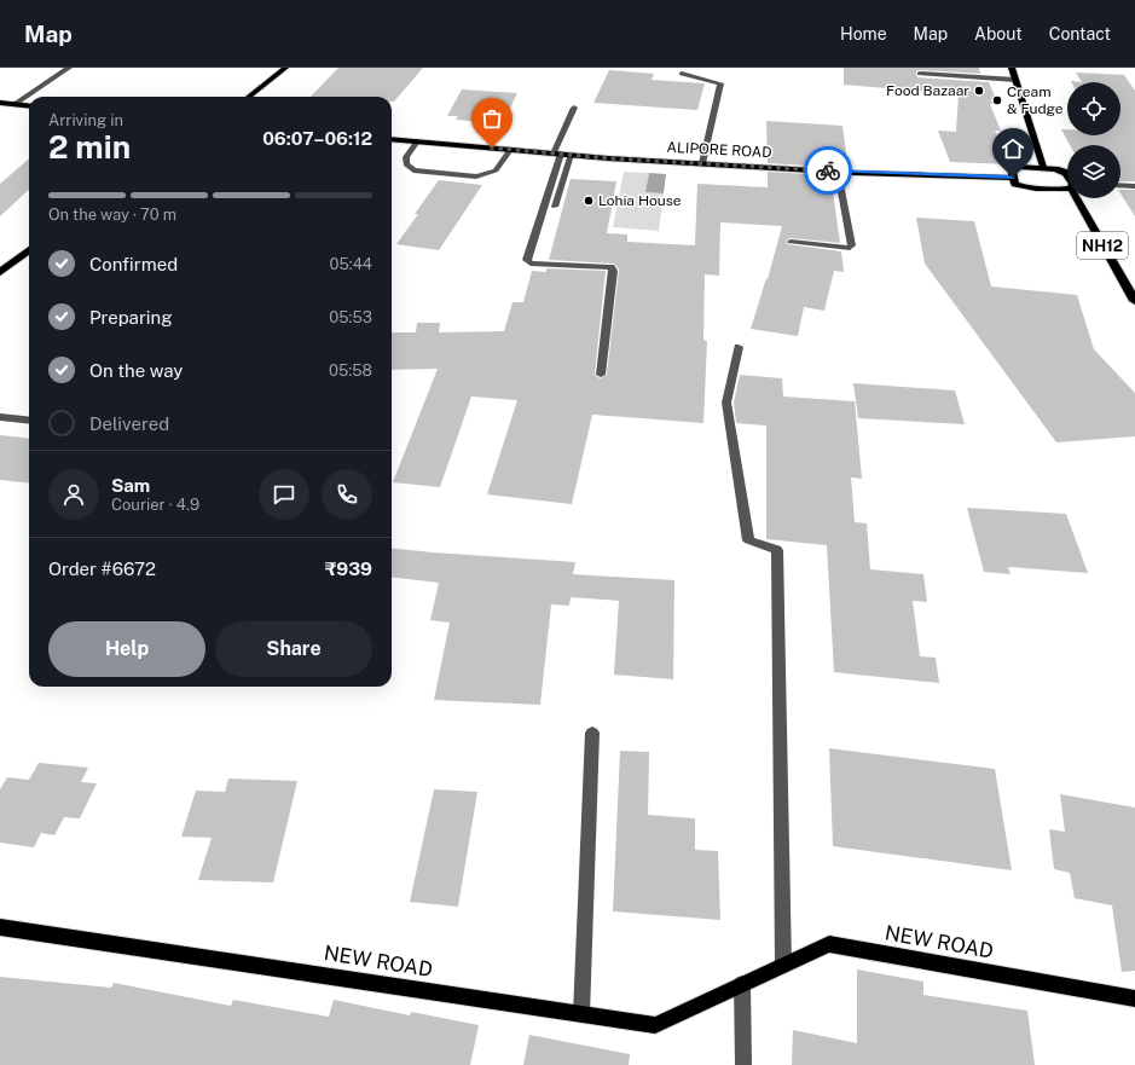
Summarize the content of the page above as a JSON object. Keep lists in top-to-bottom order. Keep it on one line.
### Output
{"streets":{"highway":["ALIPORE ROAD","NH12"],"main road":["NEW ROAD"]},"crossings":[["ALIPORE ROAD","NH12"]],"places":["Food Bazaar","Cream & Fudge","Lohia House"],"page":{"header":"Map","nav":["Home","Map","About","Contact"],"heading":["2 min","Arriving in","06:07–06:12"],"panel":["Sam","Courier · 4.9","Order #6672","₹939"],"bar":"On the way · 70 m","list":[["Confirmed","05:44"],["Preparing","05:53"],["On the way","05:58"],"Delivered"],"buttons":["Help","Share"]}}
